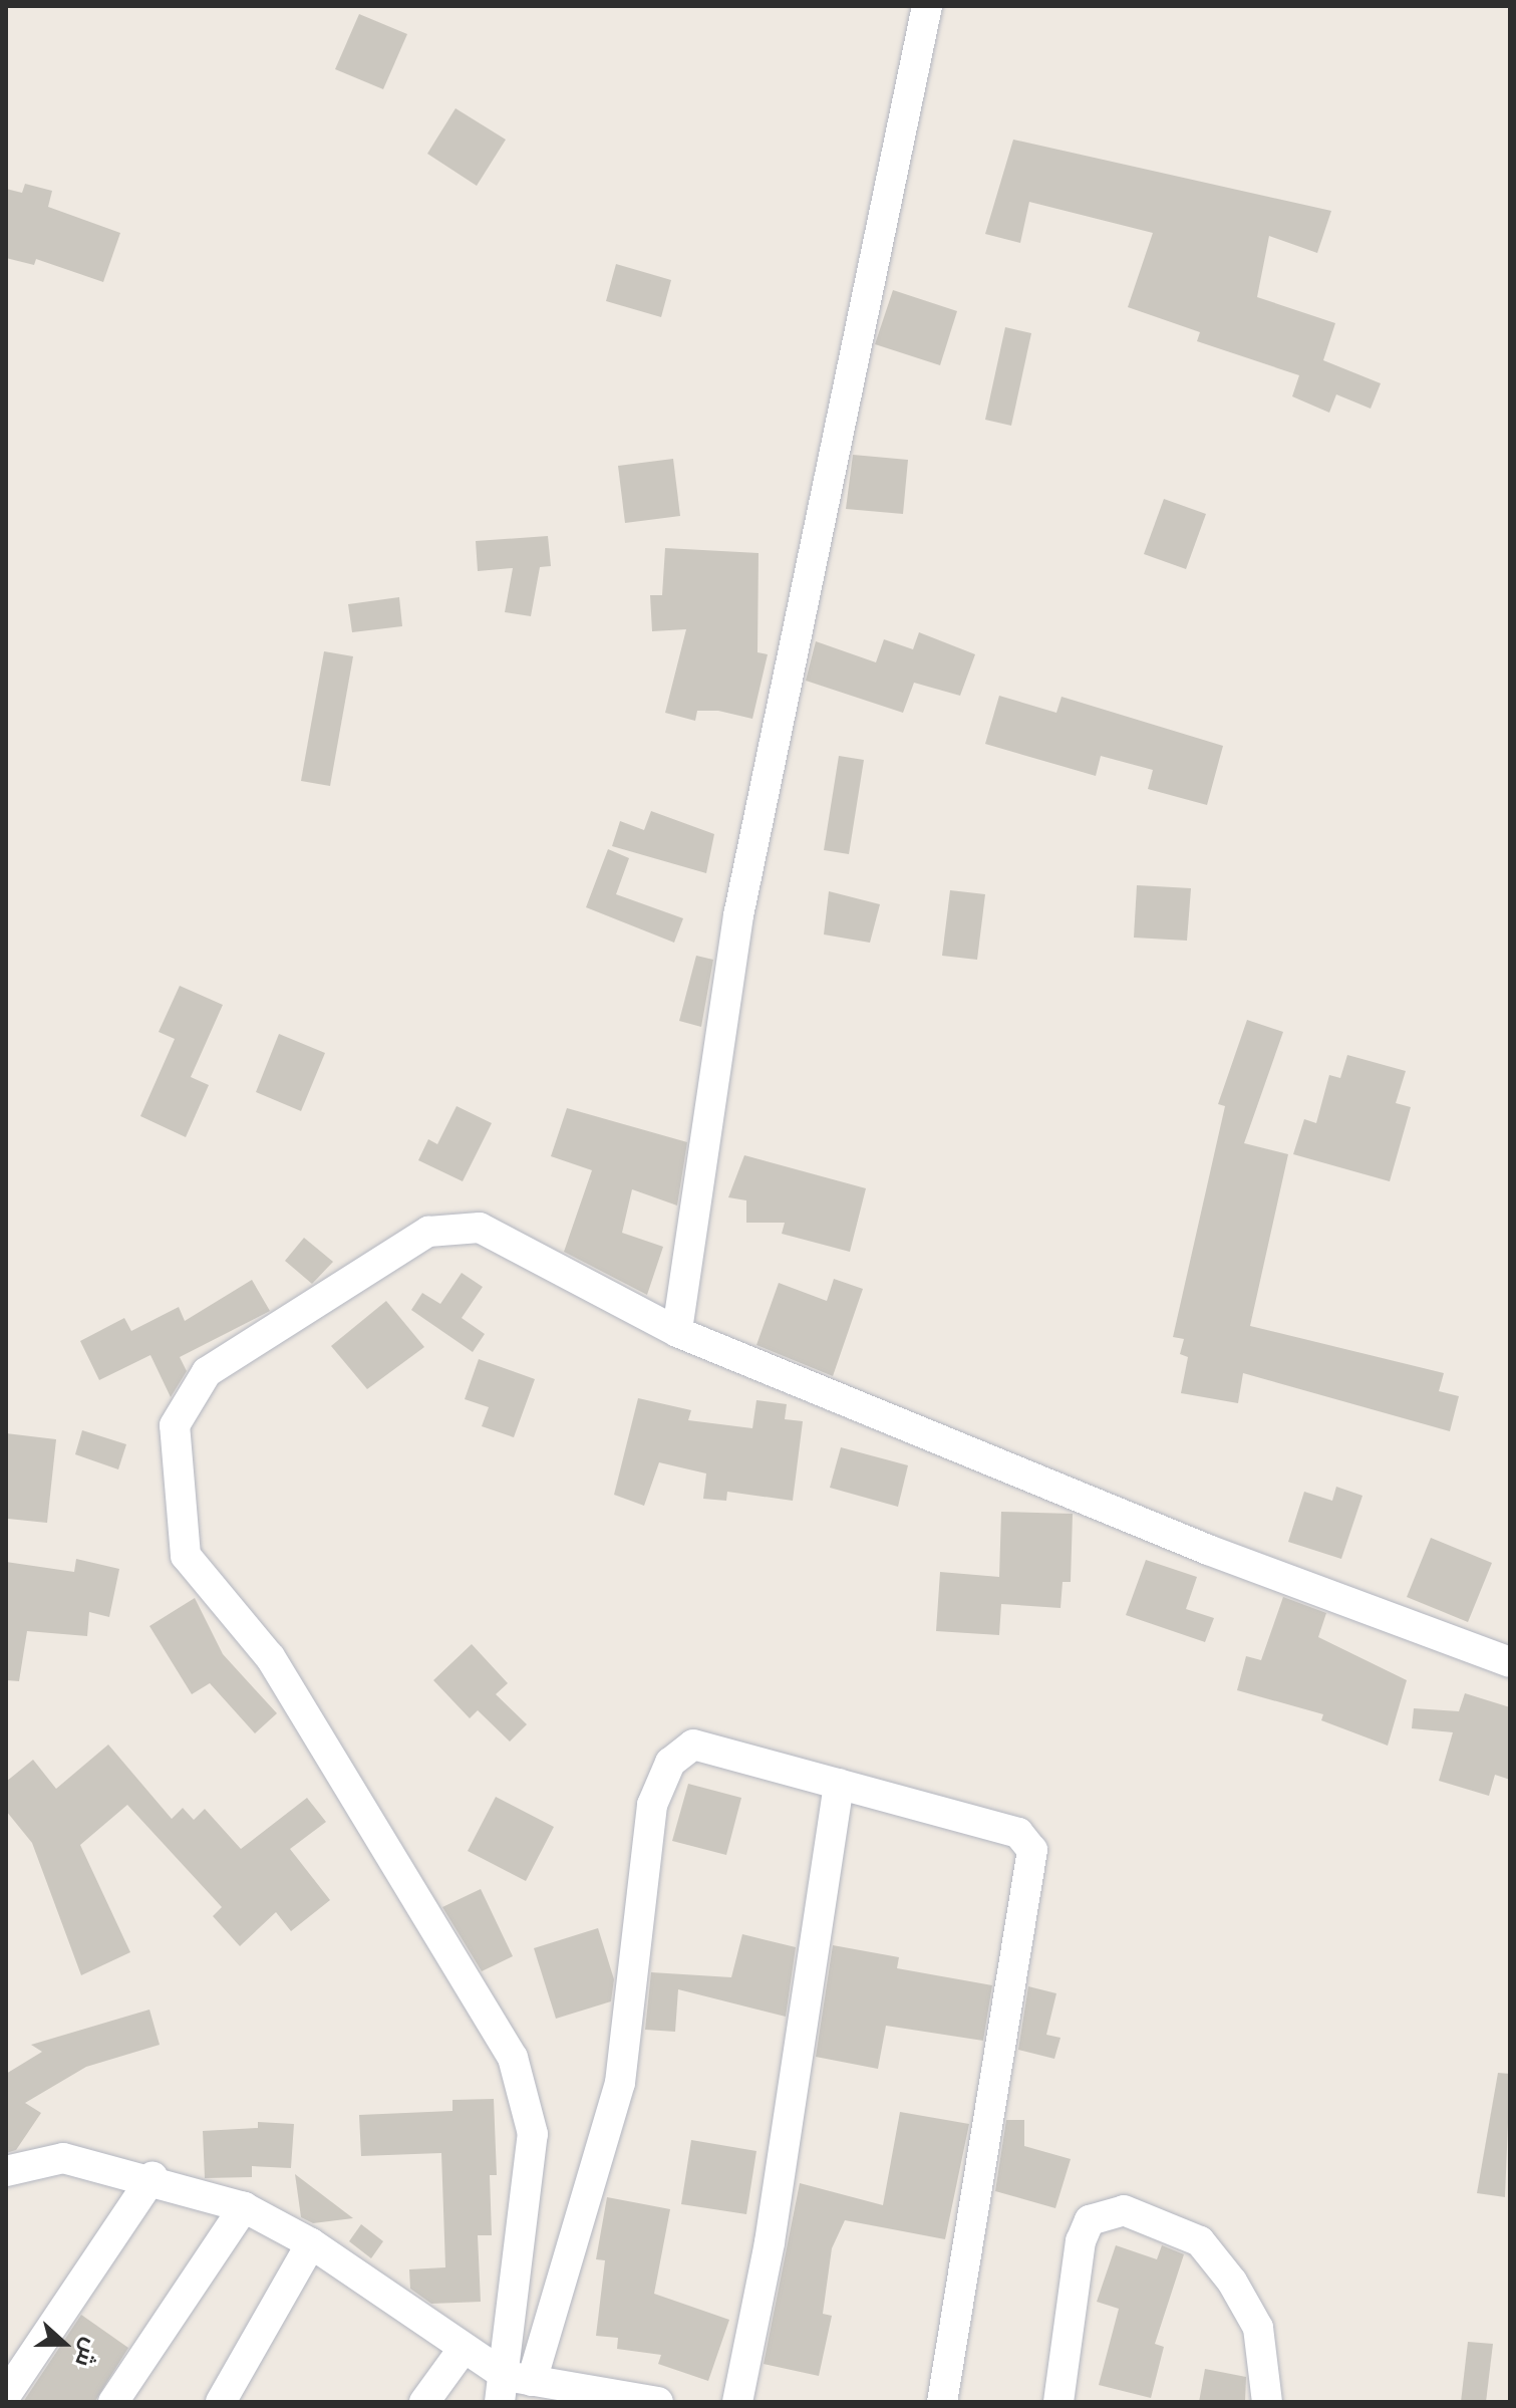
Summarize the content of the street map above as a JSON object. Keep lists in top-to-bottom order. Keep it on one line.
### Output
{"north":"right"}
